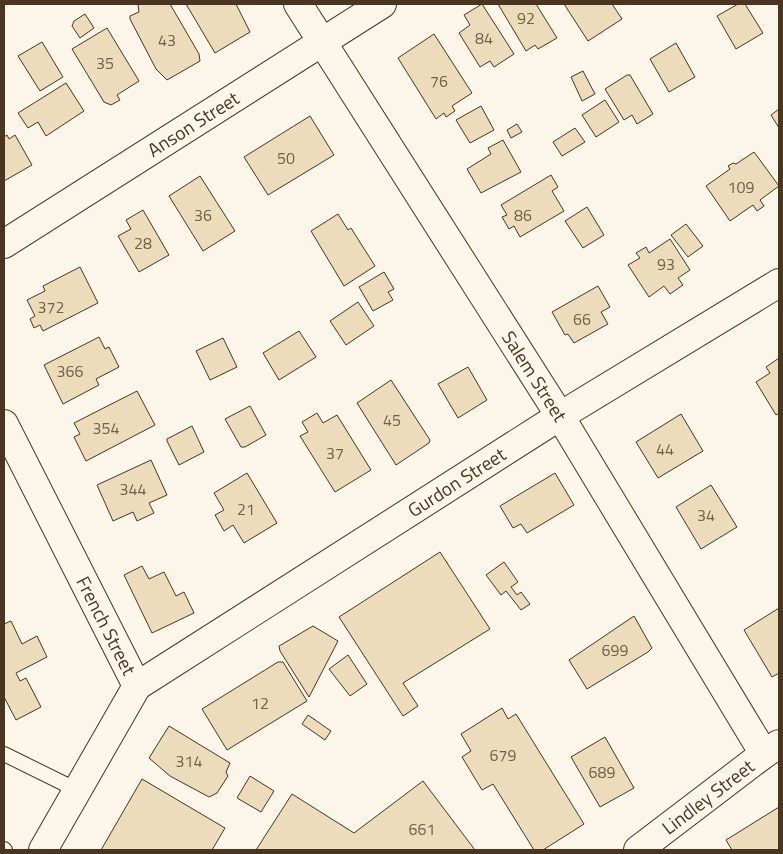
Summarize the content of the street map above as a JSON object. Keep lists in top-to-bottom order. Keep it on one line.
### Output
{"streets":{"street":["Anson Street","Salem Street","Gurdon Street","French Street","Lindley Street"]},"crossings":[["Anson Street","Salem Street"],["Salem Street","Gurdon Street"],["Salem Street","Lindley Street"],["Gurdon Street","French Street"]],"house_numbers":["92","84","43","35","76","50","109","36","86","28","93","372","66","366","45","354","44","37","344","21","34","699","12","679","314","689","661"]}
